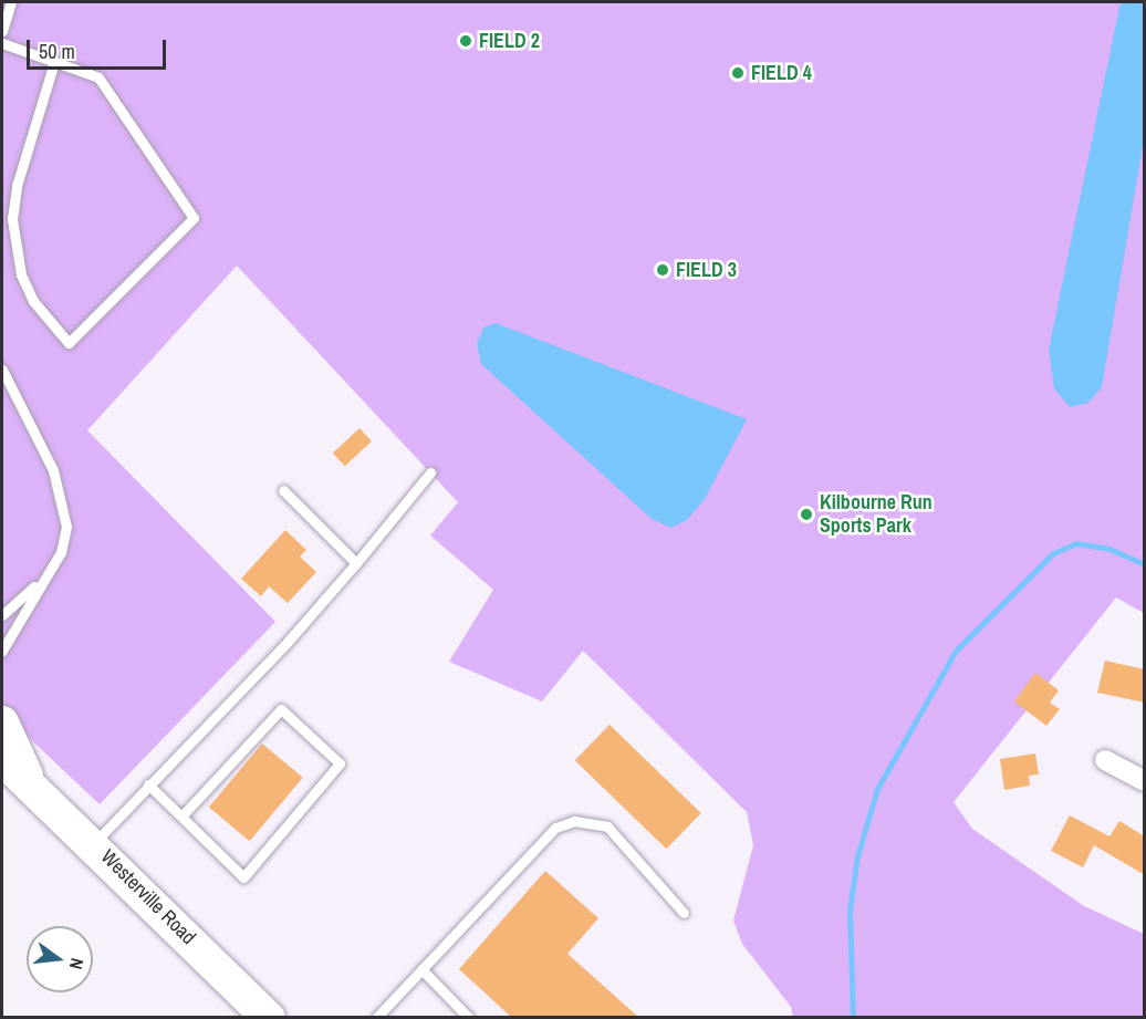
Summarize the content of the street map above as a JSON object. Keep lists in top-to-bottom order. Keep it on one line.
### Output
{"streets":{"main road":["Westerville Road"]},"places":["FIELD 2","FIELD 4","FIELD 3","Kilbourne Run Sports Park"],"scale_bar":"50 m","north":"right"}
